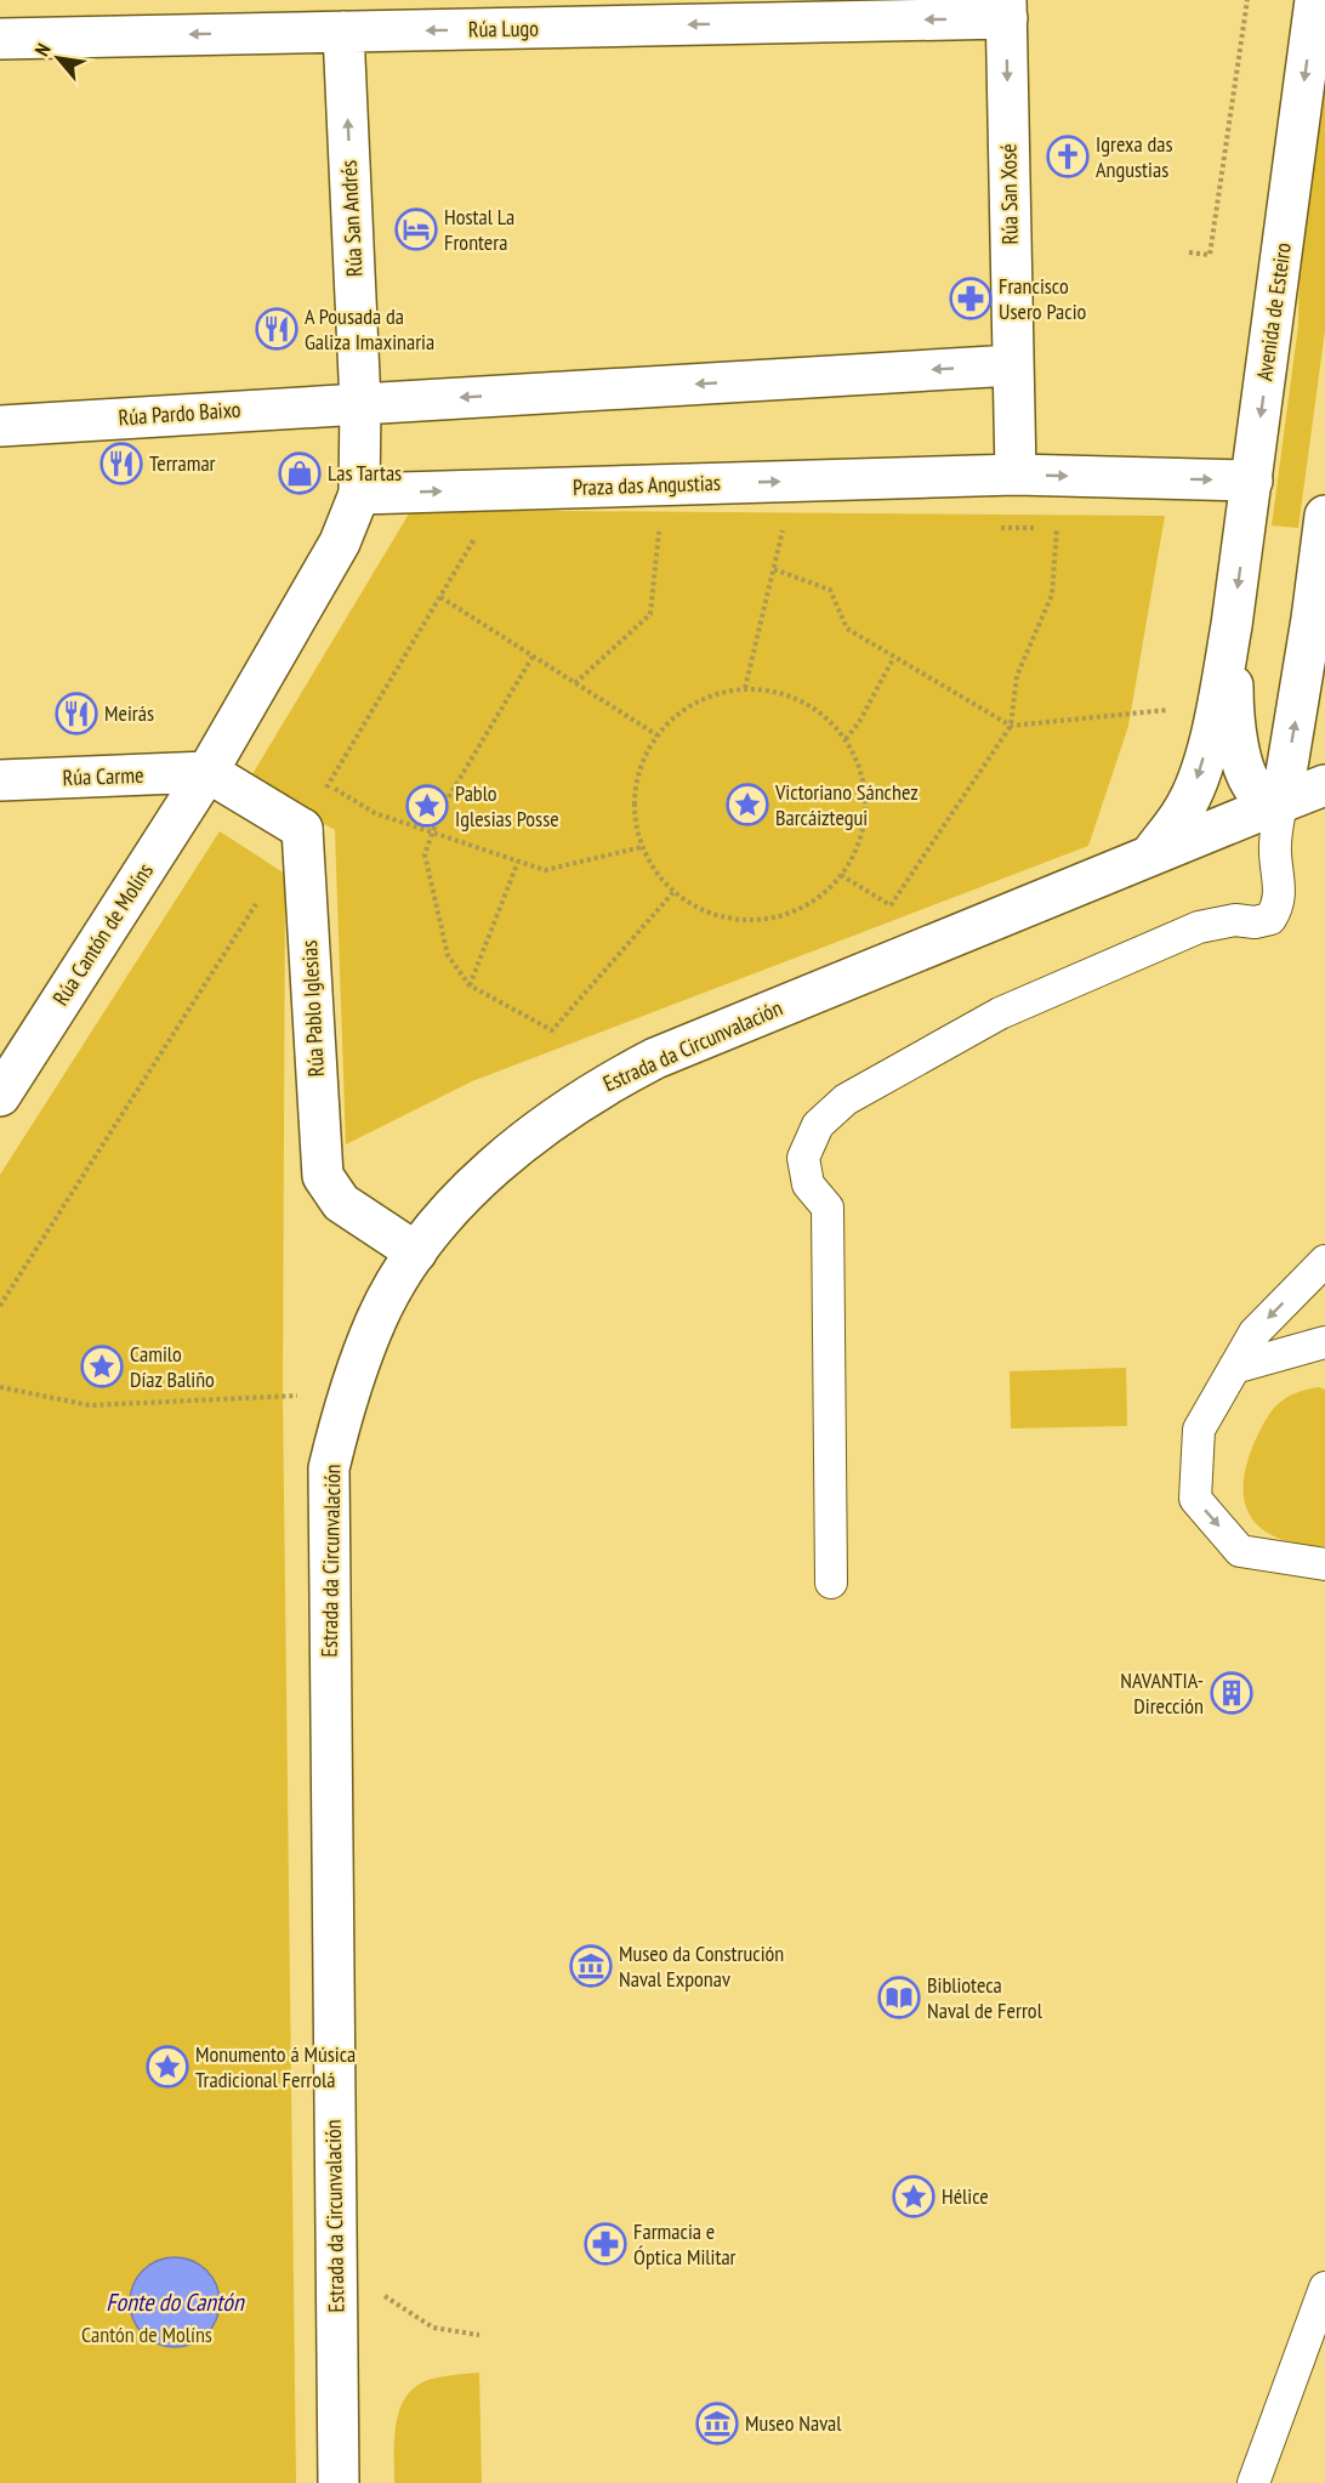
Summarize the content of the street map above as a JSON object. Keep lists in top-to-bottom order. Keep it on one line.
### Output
{"streets":{"street":["Rúa Lugo","Rúa San Xosé","Rúa San Andrés","Avenida de Esteiro","Rúa Pardo Baixo","Praza das Angustias","Rúa Carme","Rúa Cantón de Molíns","Rúa Pablo Iglesias","Estrada da Circunvalación"]},"crossings":[["Rúa Lugo","Rúa San Xosé"],["Rúa Lugo","Rúa San Andrés"],["Rúa San Xosé","Praza das Angustias"],["Rúa San Andrés","Rúa Pardo Baixo"],["Avenida de Esteiro","Praza das Angustias"],["Rúa Carme","Rúa Cantón de Molíns"],["Rúa Pablo Iglesias","Estrada da Circunvalación"]],"one_way":["Rúa Lugo","Rúa San Xosé","Rúa San Andrés","Avenida de Esteiro"],"water":["Fonte do Cantón"],"parks":["Cantón de Molíns"],"places":{"church":["Igrexa das Angustias"],"hotel":["Hostal La Frontera"],"pharmacy":["Francisco Usero Pacio","Farmacia e Óptica Militar"],"restaurant":["A Pousada da Galiza Imaxinaria","Terramar","Meirás"],"shop":["Las Tartas"],"place":["Victoriano Sánchez Barcáiztegui","Pablo Iglesias Posse","Camilo Díaz Baliño","Monumento á Música Tradicional Ferrolá","Hélice"],"building":["NAVANTIA- Dirección"],"museum":["Museo da Construción Naval Exponav","Museo Naval"],"library":["Biblioteca Naval de Ferrol"]},"north":"top left"}
